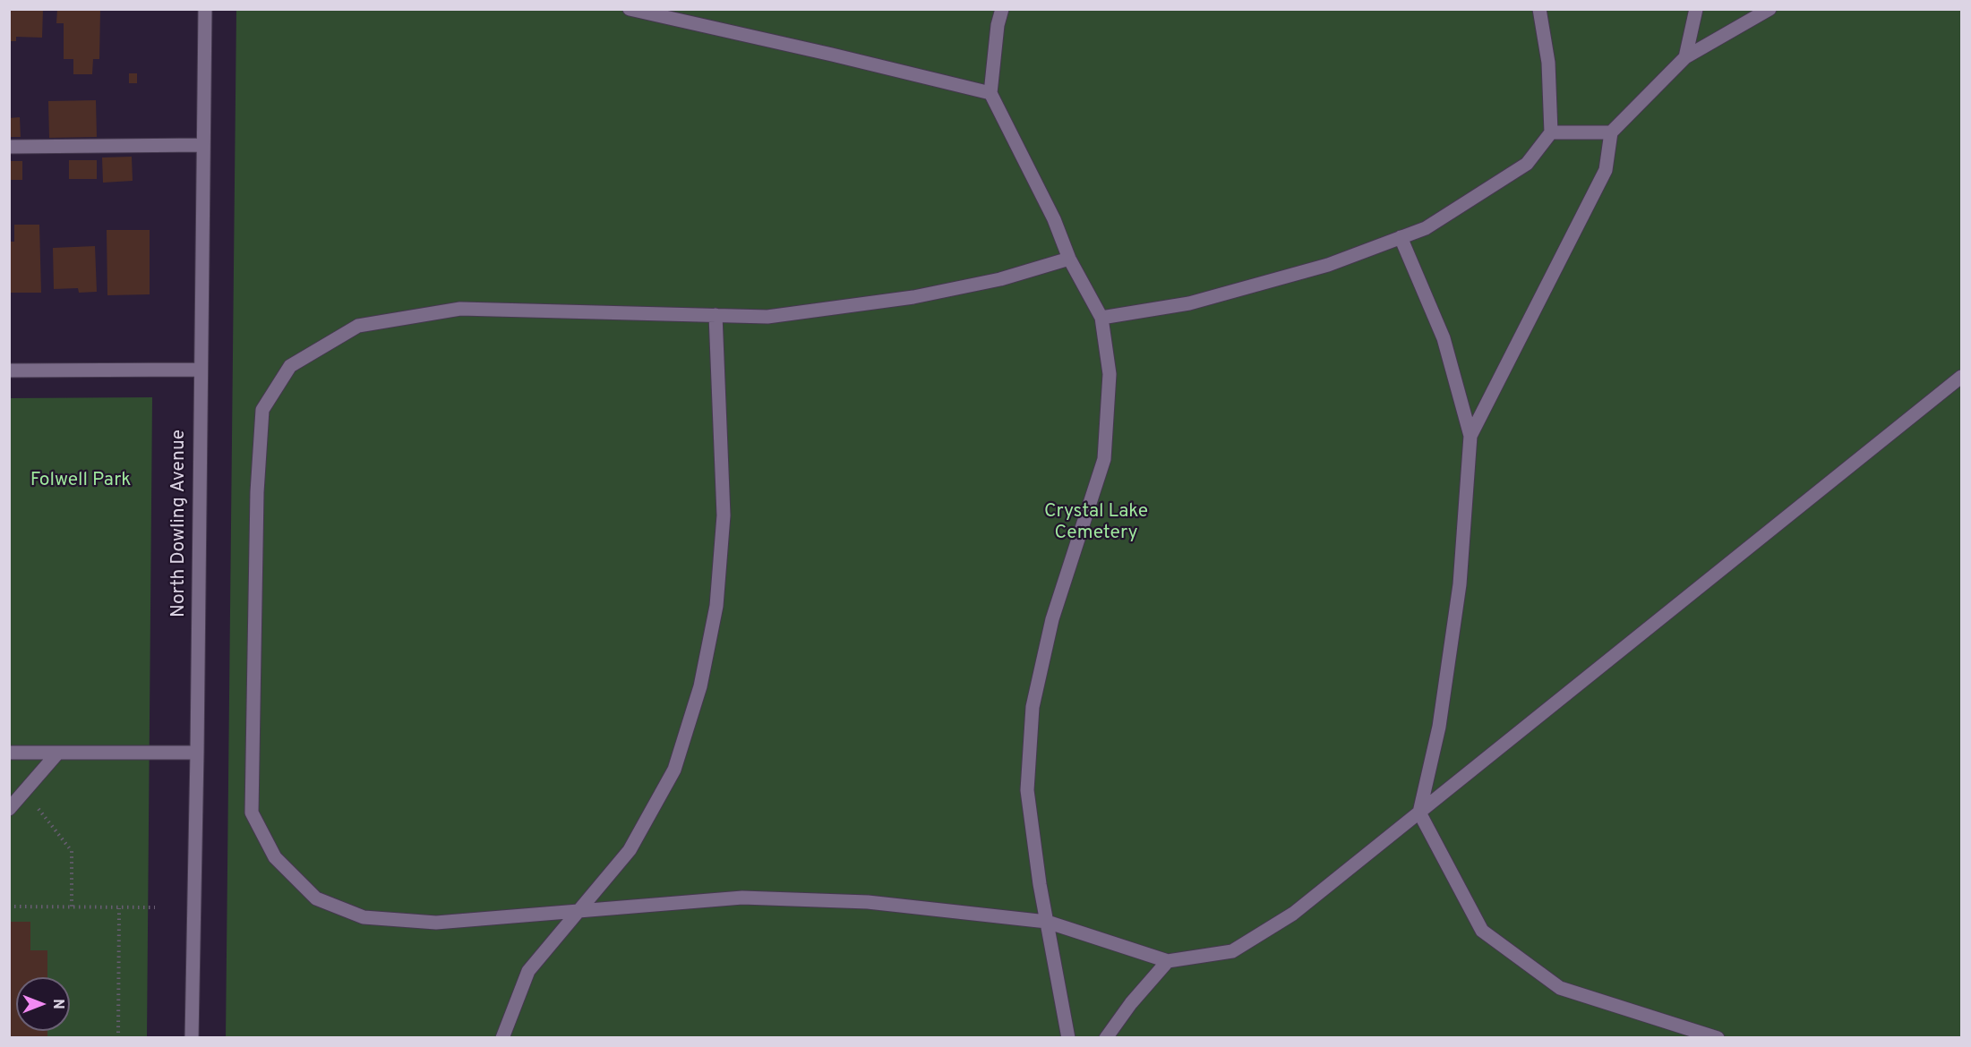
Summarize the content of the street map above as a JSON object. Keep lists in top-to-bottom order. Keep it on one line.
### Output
{"streets":{"street":["North Dowling Avenue"]},"parks":["Folwell Park","Crystal Lake Cemetery"],"north":"right"}
